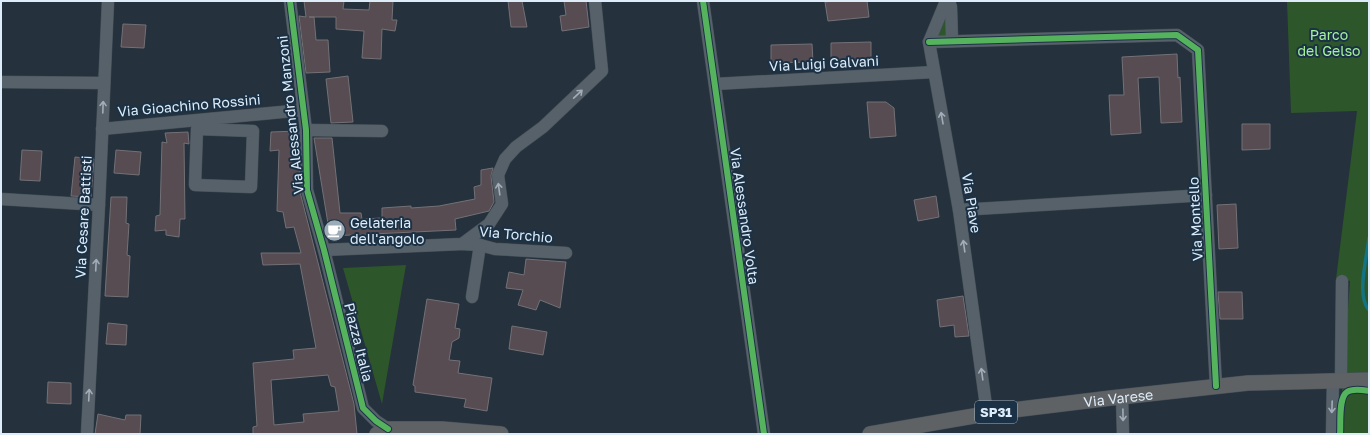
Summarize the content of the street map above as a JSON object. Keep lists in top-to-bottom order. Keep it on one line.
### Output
{"streets":{"main road":["Via Varese","SP31"],"street":["Via Luigi Galvani","Via Gioachino Rossini","Via Alessandro Manzoni","Via Piave","Via Alessandro Volta","Via Cesare Battisti","Via Montello","Via Torchio","Piazza Italia"]},"crossings":[["Via Luigi Galvani","Via Piave"],["Via Luigi Galvani","Via Alessandro Volta"],["Via Gioachino Rossini","Via Alessandro Manzoni"],["Via Gioachino Rossini","Via Cesare Battisti"],["Via Alessandro Manzoni","Piazza Italia"],["Via Piave","Via Varese"],["Via Montello","Via Varese"]],"one_way":["Via Piave","Via Cesare Battisti"],"parks":["Parco del Gelso"],"places":{"cafe":["Gelateria dell'angolo"]}}
